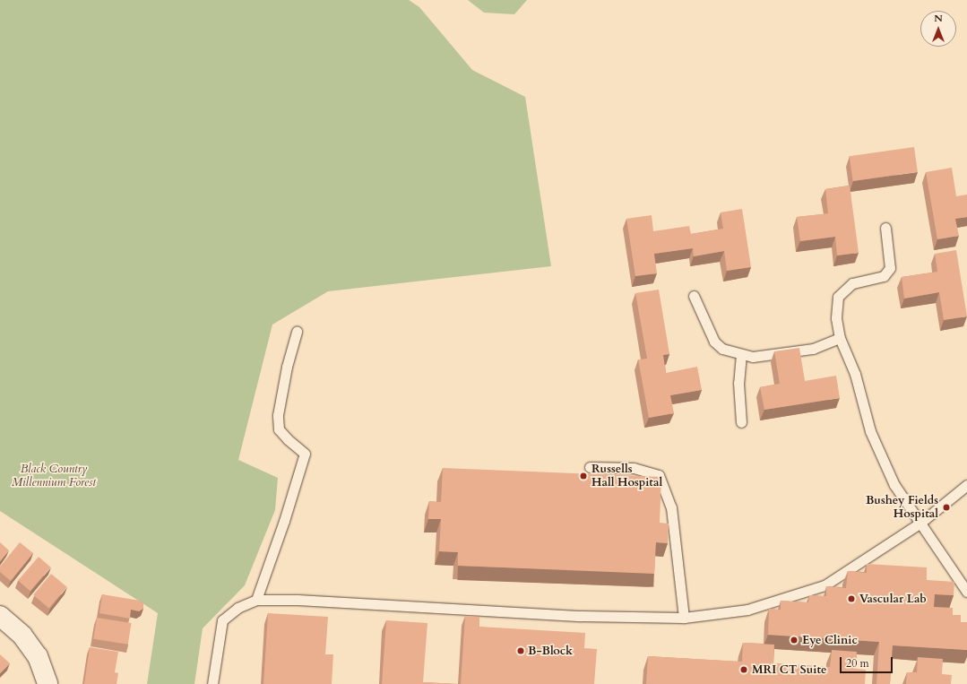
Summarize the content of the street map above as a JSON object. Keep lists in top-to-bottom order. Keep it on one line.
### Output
{"parks":["Black Country Millennium Forest"],"places":["Russells Hall Hospital","Bushey Fields Hospital","Vascular Lab","Eye Clinic","B-Block","MRI CT Suite"],"scale_bar":"20 m","north":"top"}
